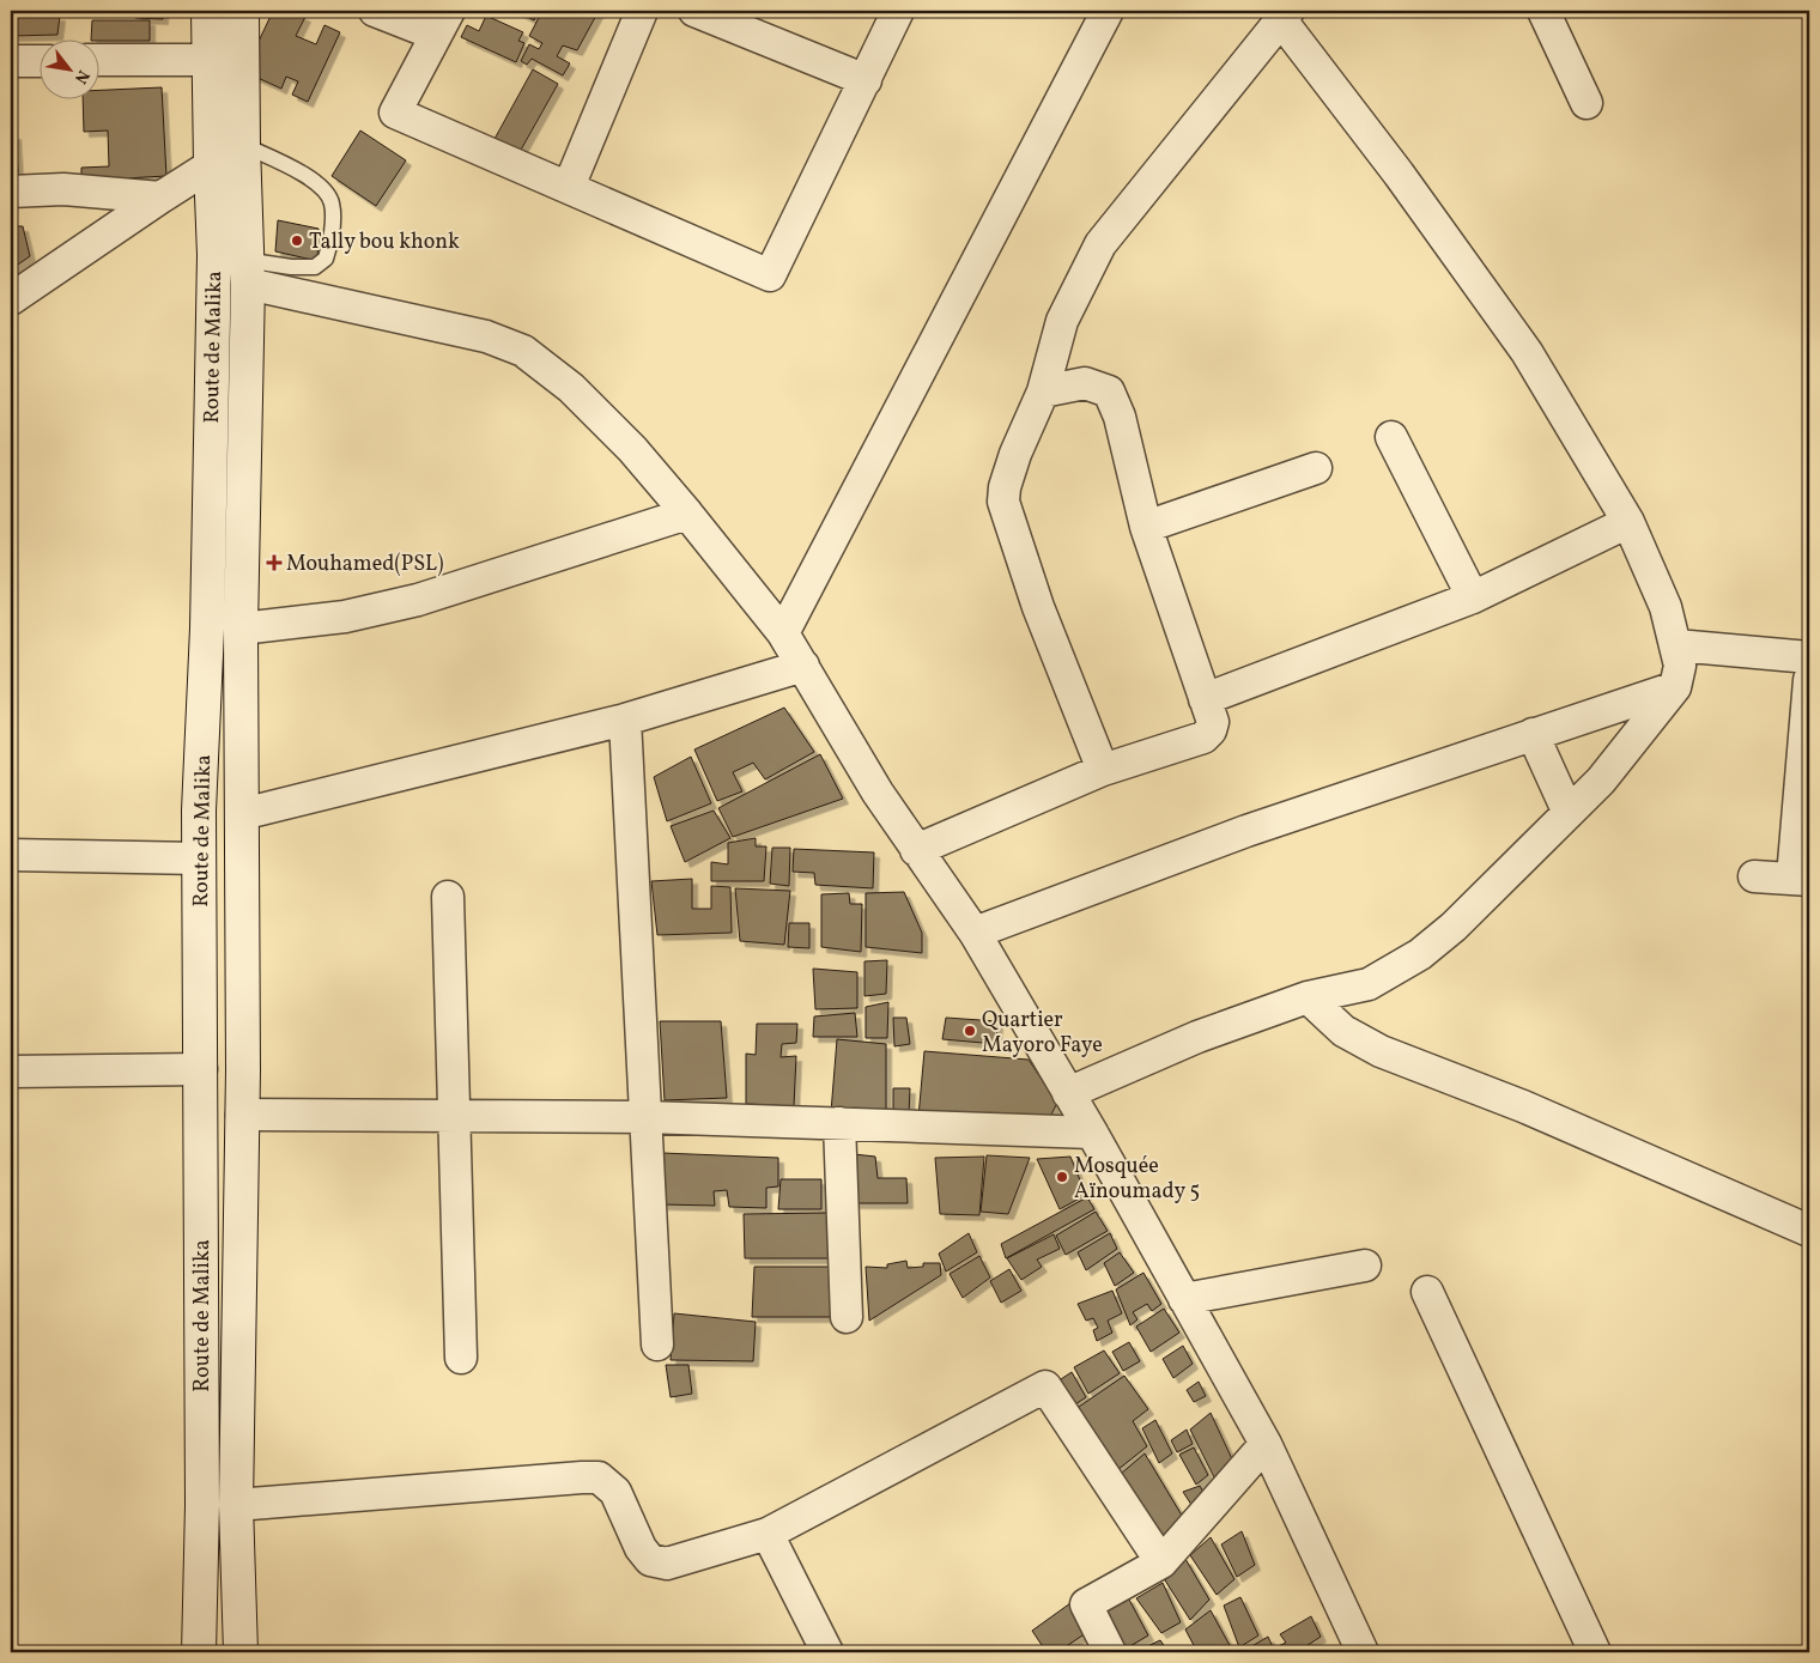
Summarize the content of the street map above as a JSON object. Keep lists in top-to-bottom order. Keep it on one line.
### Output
{"streets":{"main road":["Route de Malika"]},"places":{"other":["Tally bou khonk","Quartier Mayoro Faye","Mosquée Aïnoumady 5"],"health":["Mouhamed(PSL)"]},"north":"bottom right"}
